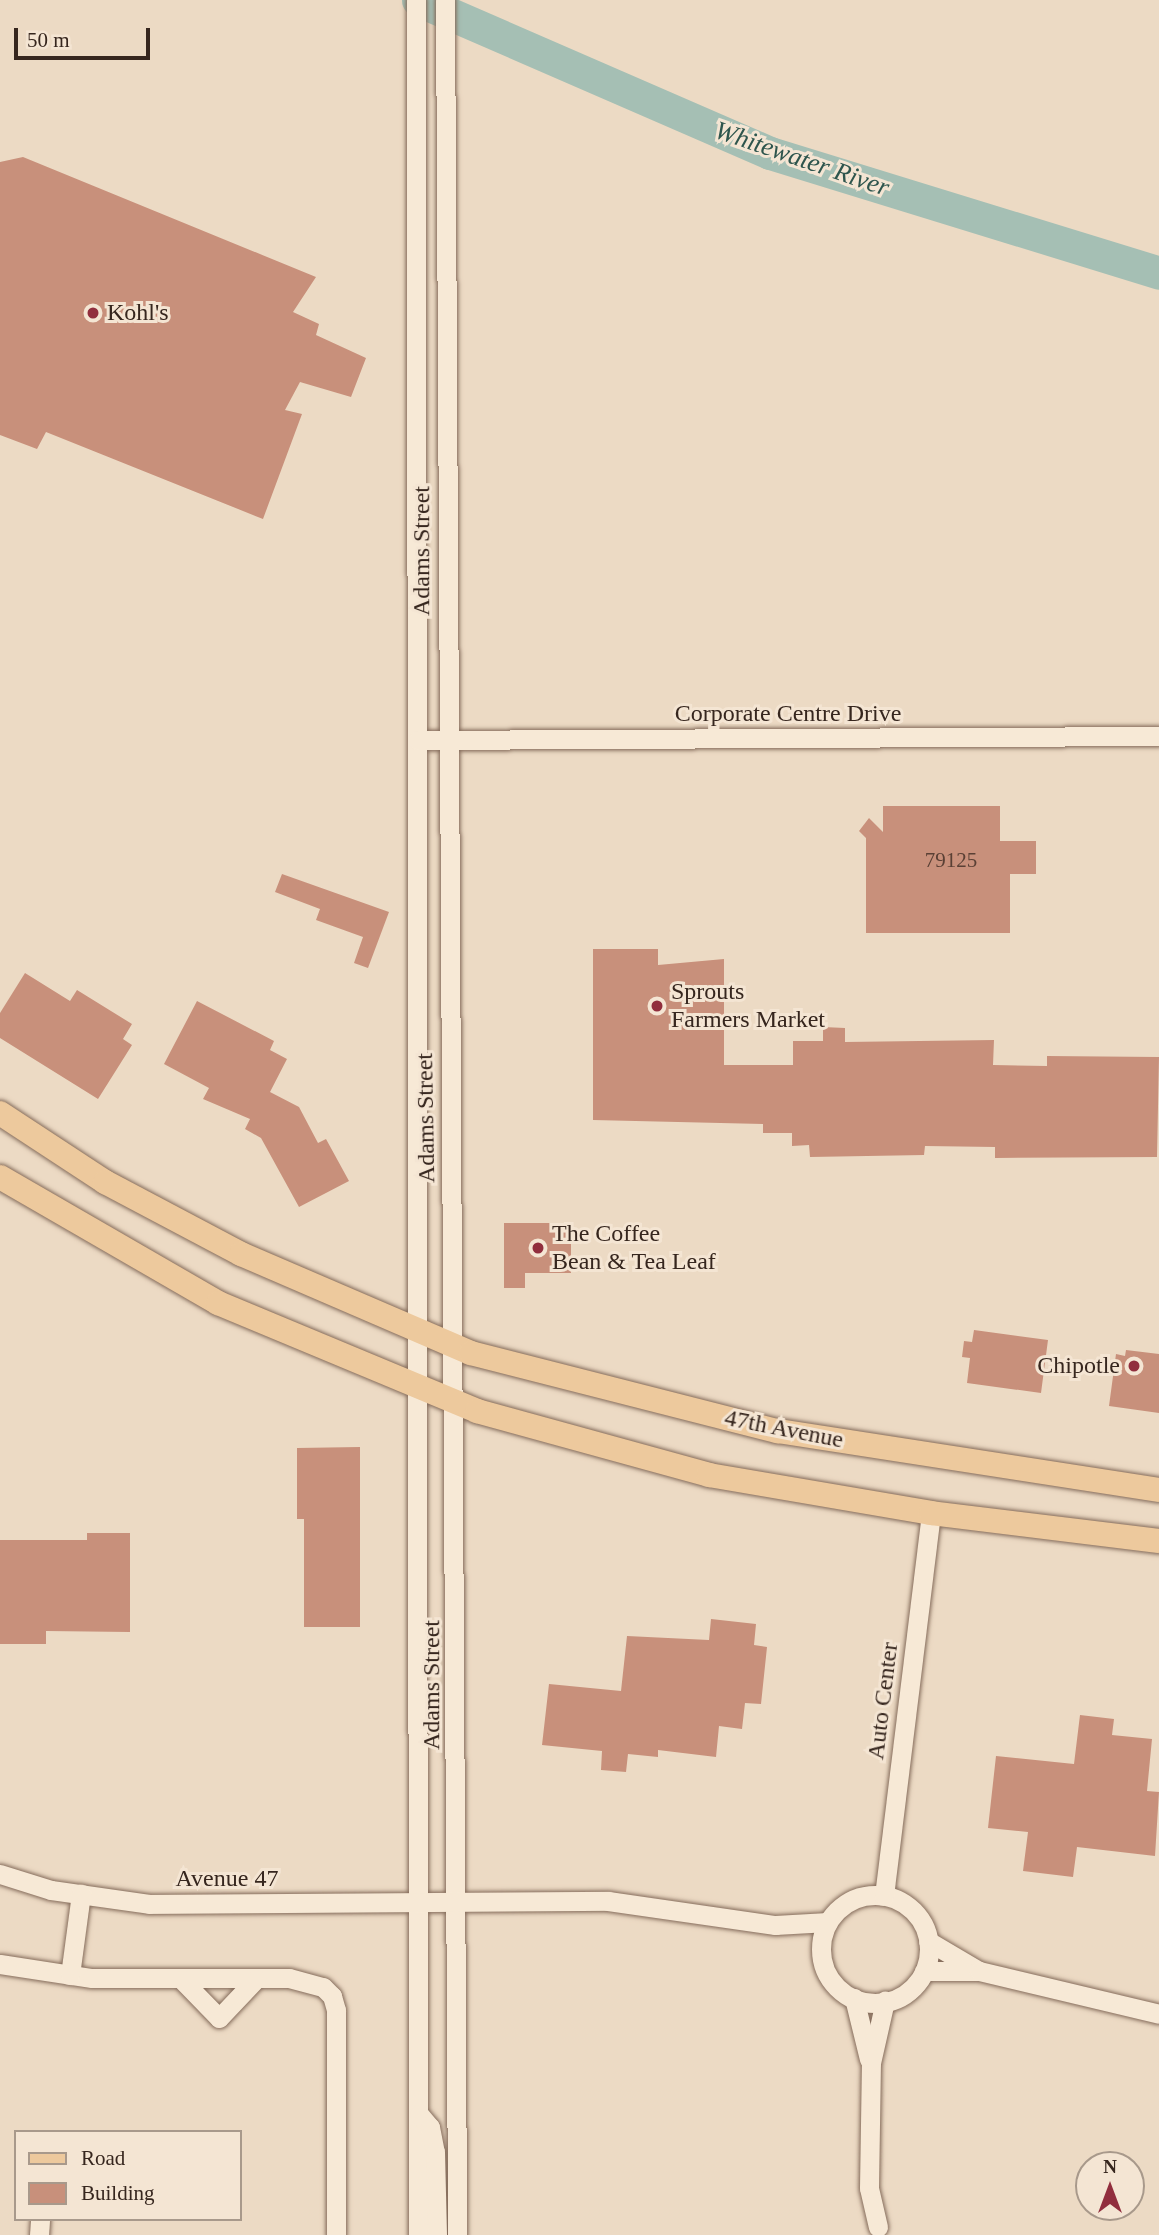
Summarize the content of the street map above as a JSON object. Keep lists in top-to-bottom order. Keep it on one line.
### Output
{"streets":{"main road":["47th Avenue"],"street":["Adams Street","Corporate Centre Drive","Auto Center","Avenue 47"]},"crossings":[["Adams Street","Corporate Centre Drive"],["Adams Street","47th Avenue"],["Adams Street","Avenue 47"]],"water":["Whitewater River"],"places":["Kohl's","Sprouts Farmers Market","The Coffee Bean & Tea Leaf","Chipotle"],"house_numbers":["79125"],"legend":["Road","Building"],"scale_bar":"50 m","north":"top"}
